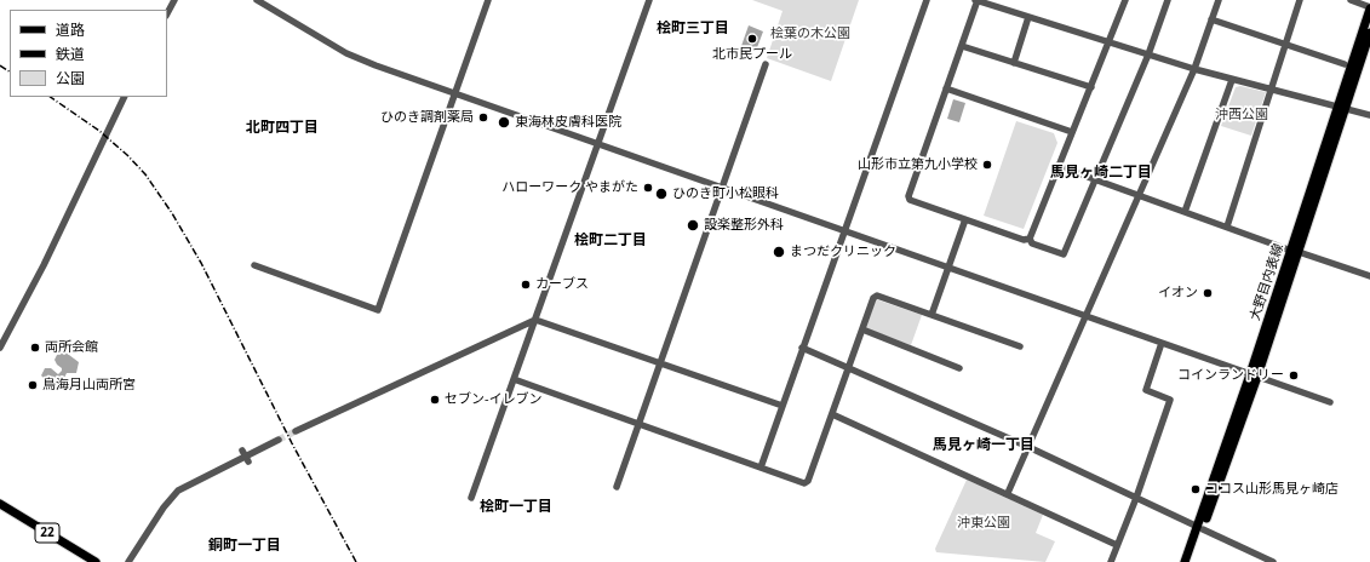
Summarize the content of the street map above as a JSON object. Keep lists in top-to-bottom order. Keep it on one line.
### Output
{"streets":{"main road":["大野目内表線","22"]},"districts":["桧町三丁目","北町四丁目","馬見ヶ崎二丁目","桧町二丁目","馬見ヶ崎一丁目","桧町一丁目","銅町一丁目"],"parks":["桧葉の木公園","沖西公園","沖東公園"],"places":["北市民プール","ひのき調剤薬局","東海林皮膚科医院","山形市立第九小学校","ハローワーク やまがた","ひのき町小松眼科","設楽整形外科","まつだクリニック","カーブス","イオン","両所会館","コインランドリー","鳥海月山両所宮","セブン-イレブン","ココス山形馬見ヶ崎店"],"legend":["道路","鉄道","公園"]}
